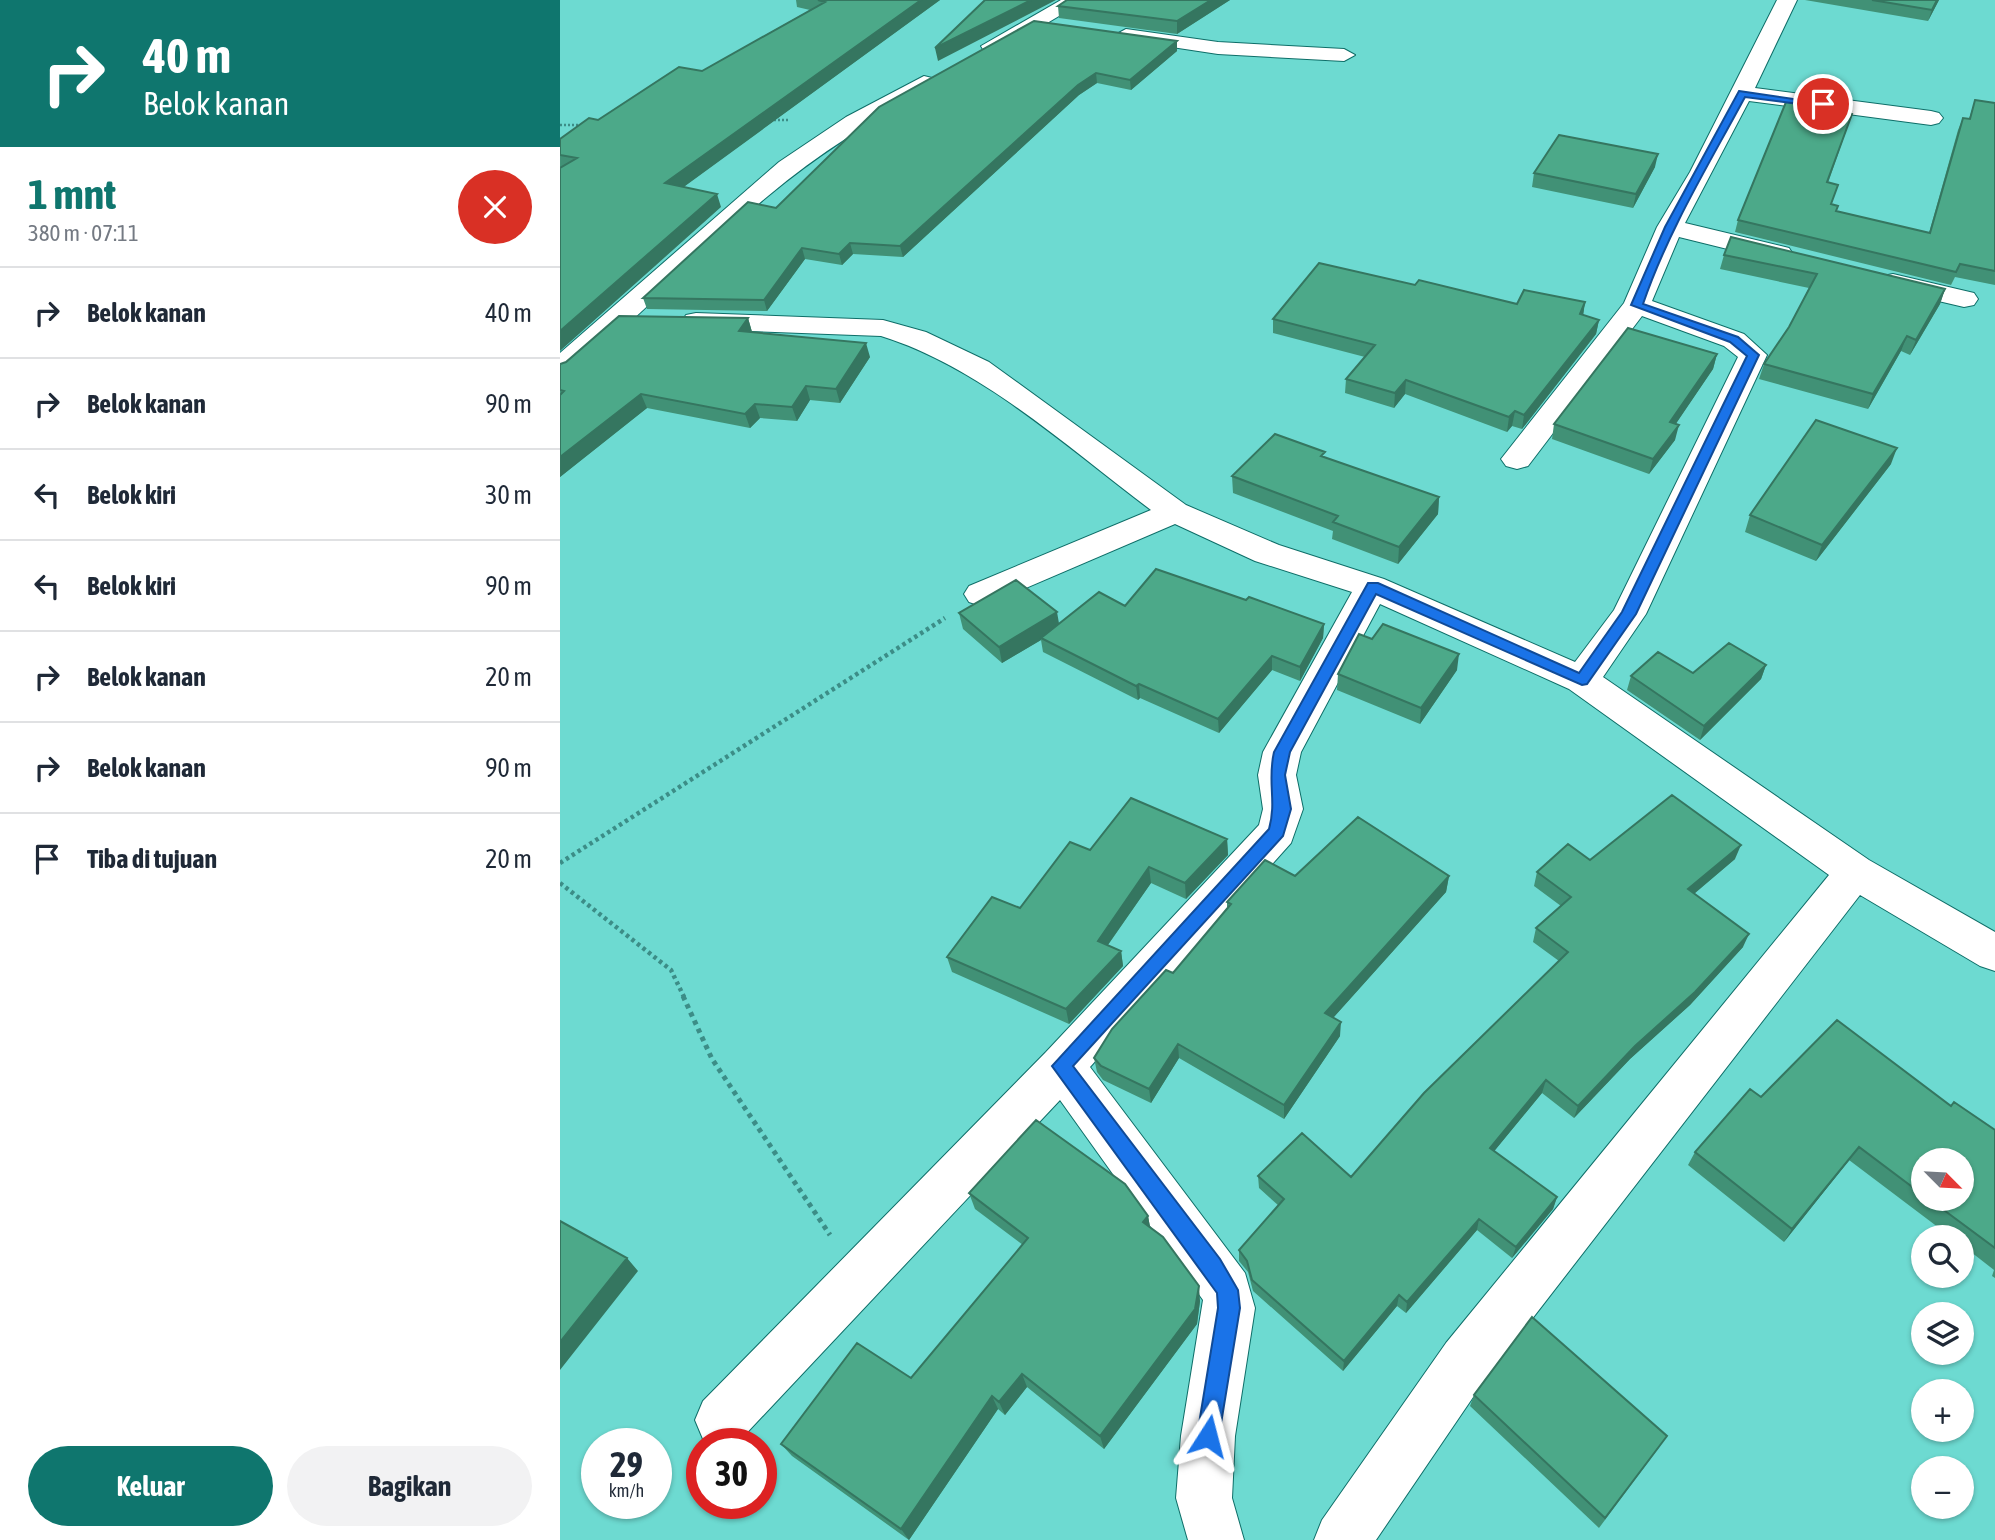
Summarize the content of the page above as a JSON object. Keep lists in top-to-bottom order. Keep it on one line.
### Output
{"north":"bottom right","page":{"turn":["40 m","Belok kanan"],"heading":["1 mnt","380 m · 07:11"],"list":[{"name":"Belok kanan","value":"40 m"},{"name":"Belok kanan","value":"90 m"},{"name":"Belok kiri","value":"30 m"},{"name":"Belok kiri","value":"90 m"},{"name":"Belok kanan","value":"20 m"},{"name":"Belok kanan","value":"90 m"},{"name":"Tiba di tujuan","value":"20 m"}],"map_buttons":["+","−"],"speed":"29 km/h","limit":"30","buttons":["Keluar","Bagikan"]}}
